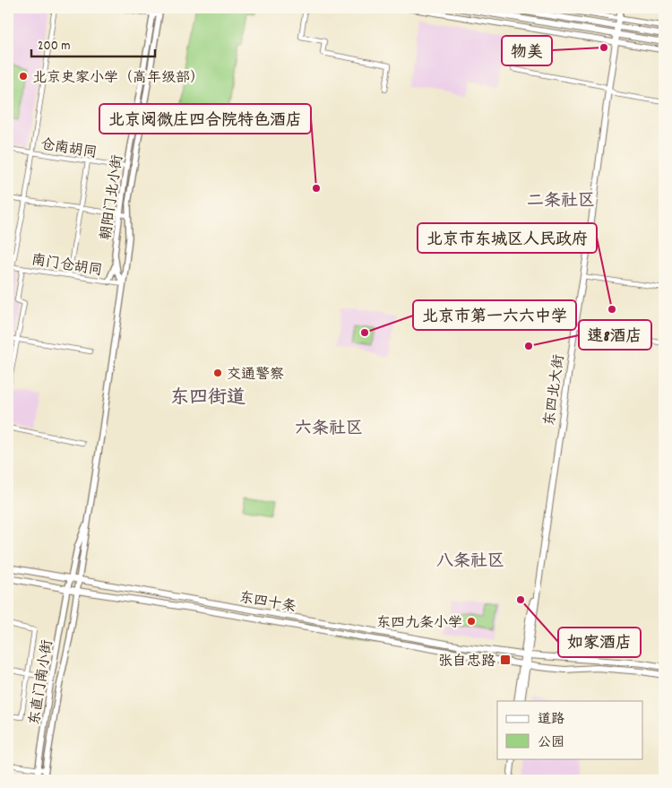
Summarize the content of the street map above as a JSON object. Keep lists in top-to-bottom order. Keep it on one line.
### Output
{"streets":{"main road":["朝阳门北小街","东四北大街","东四十条","东直门南小街"],"street":["仓南胡同","南门仓胡同"]},"crossings":[["仓南胡同","朝阳门北小街"],["朝阳门北小街","南门仓胡同"],["朝阳门北小街","东四十条"],["朝阳门北小街","东直门南小街"],["东四北大街","东四十条"],["东四十条","东直门南小街"]],"districts":["二条社区","东四街道","六条社区","八条社区"],"places":{"other":["物美","北京史家小学（高年级部）","北京阅微庄四合院特色酒店","北京市东城区人民政府","北京市第一六六中学","速8酒店","交通警察","如家酒店","东四九条小学"],"transit":["张自忠路"]},"legend":["道路","公园"],"scale_bar":"200 m"}
